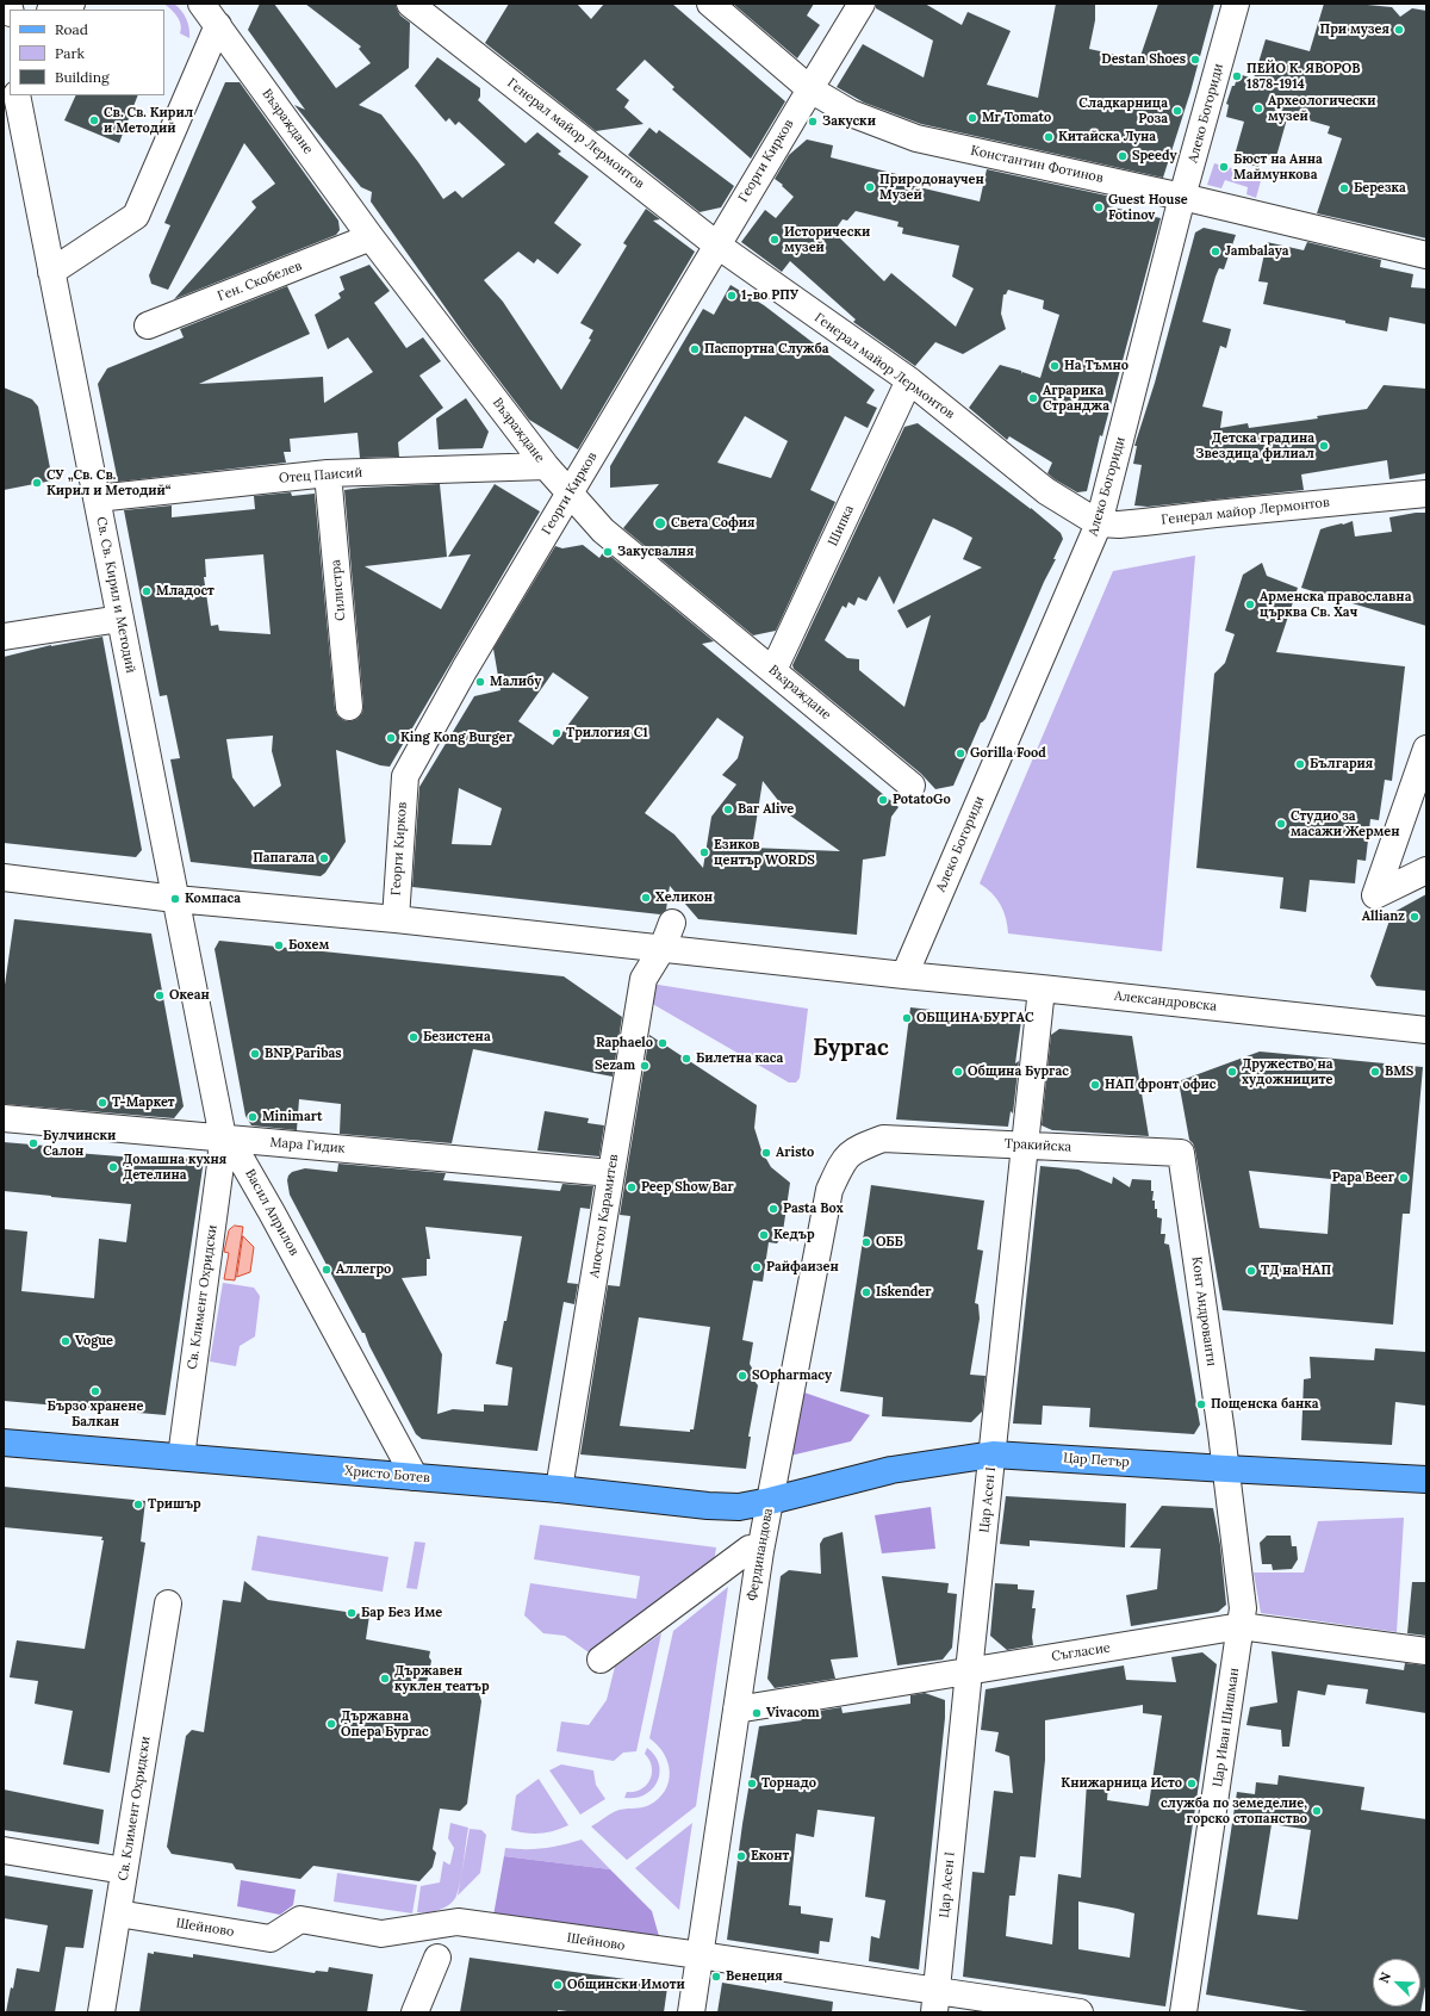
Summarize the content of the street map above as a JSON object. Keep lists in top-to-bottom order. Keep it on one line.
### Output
{"streets":{"main road":["Цар Петър","Христо Ботев"],"street":["Алеко Богориди","Възраждане","Генерал майор Лермонтов","Георги Кирков","Константин Фотинов","Ген. Скобелев","Отец Паисий","Шипка","Силистра","Св. Св. Кирил и Методий","Александровска","Мара Гидик","Тракийска","Васил Априлов","Апостол Карамитев","Св. Климент Охридски","Конт Андрованти","Цар Асен I","Фердинандова","Съгласие","Цар Иван Шишман","Шейново"]},"crossings":[["Алеко Богориди","Генерал майор Лермонтов"],["Алеко Богориди","Константин Фотинов"],["Алеко Богориди","Александровска"],["Възраждане","Георги Кирков"],["Възраждане","Ген. Скобелев"],["Възраждане","Отец Паисий"],["Възраждане","Шипка"],["Генерал майор Лермонтов","Георги Кирков"],["Генерал майор Лермонтов","Шипка"],["Георги Кирков","Константин Фотинов"],["Георги Кирков","Александровска"],["Отец Паисий","Силистра"],["Отец Паисий","Св. Св. Кирил и Методий"],["Св. Св. Кирил и Методий","Александровска"],["Св. Св. Кирил и Методий","Васил Априлов"],["Александровска","Апостол Карамитев"],["Александровска","Цар Асен I"],["Мара Гидик","Васил Априлов"],["Мара Гидик","Апостол Карамитев"],["Мара Гидик","Св. Климент Охридски"],["Тракийска","Конт Андрованти"],["Тракийска","Цар Асен I"],["Тракийска","Фердинандова"],["Васил Априлов","Св. Климент Охридски"],["Васил Априлов","Христо Ботев"],["Апостол Карамитев","Христо Ботев"],["Св. Климент Охридски","Христо Ботев"],["Св. Климент Охридски","Шейново"],["Конт Андрованти","Цар Петър"],["Конт Андрованти","Цар Иван Шишман"],["Цар Петър","Христо Ботев"],["Цар Петър","Цар Асен I"],["Цар Петър","Фердинандова"],["Цар Петър","Цар Иван Шишман"],["Христо Ботев","Фердинандова"],["Цар Асен I","Съгласие"],["Цар Асен I","Шейново"],["Фердинандова","Съгласие"],["Фердинандова","Шейново"],["Съгласие","Цар Иван Шишман"]],"districts":["Бургас"],"places":["При музея","Destan Shoes","ПЕЙО К. ЯВОРОВ 1878-1914","Археологически музей","Сладкарница Роза","Mr Tomato","Св. Св. Кирил и Методий","Закуски","Китайска Луна","Speedy","Бюст на Анна Маймункова","Природонаучен Музей","Березка","Guest House Fotinov","Исторически музей","Jambalaya","1-во РПУ","Паспортна Служба","На Тъмно","Аграрика Странджа","Детска градина Звездица филиал","СУ „Св. Св. Кирил и Методий“","Света София","Закусвалня","Младост","Арменска православна църква Св. Хач","Малибу","Трилогия С1","King Kong Burger","Gorilla Food","България","PotatoGo","Bar Alive","Студио за масажи Жермен","Езиков център WORDS","Папагала","Хеликон","Компаса","Allianz","Бохем","Океан","ОБЩИНА БУРГАС","Безистена","Raphaelo","BNP Paribas","Билетна каса","Sezam","Община Бургас","Дружество на художниците","BMS","НАП фронт офис","Т-Маркет","Minimart","Булчински Салон","Aristo","Домашна кухня Детелина","Papa Beer","Peep Show Bar","Pasta Box","Кедър","ОББ","Райфаизен","Аллегро","ТД на НАП","Iskender","Vogue","SOpharmacy","Бързо хранене Балкан","Пощенска банка","Тришър","Бар Без Име","Държавен куклен театър","Vivacom","Държавна Опера Бургас","Торнадо","Книжарница Исто","служба по земеделие, горско стопанство","Еконт","Венеция","Общински Имоти"],"legend":["Road","Park","Building"],"north":"top left"}
